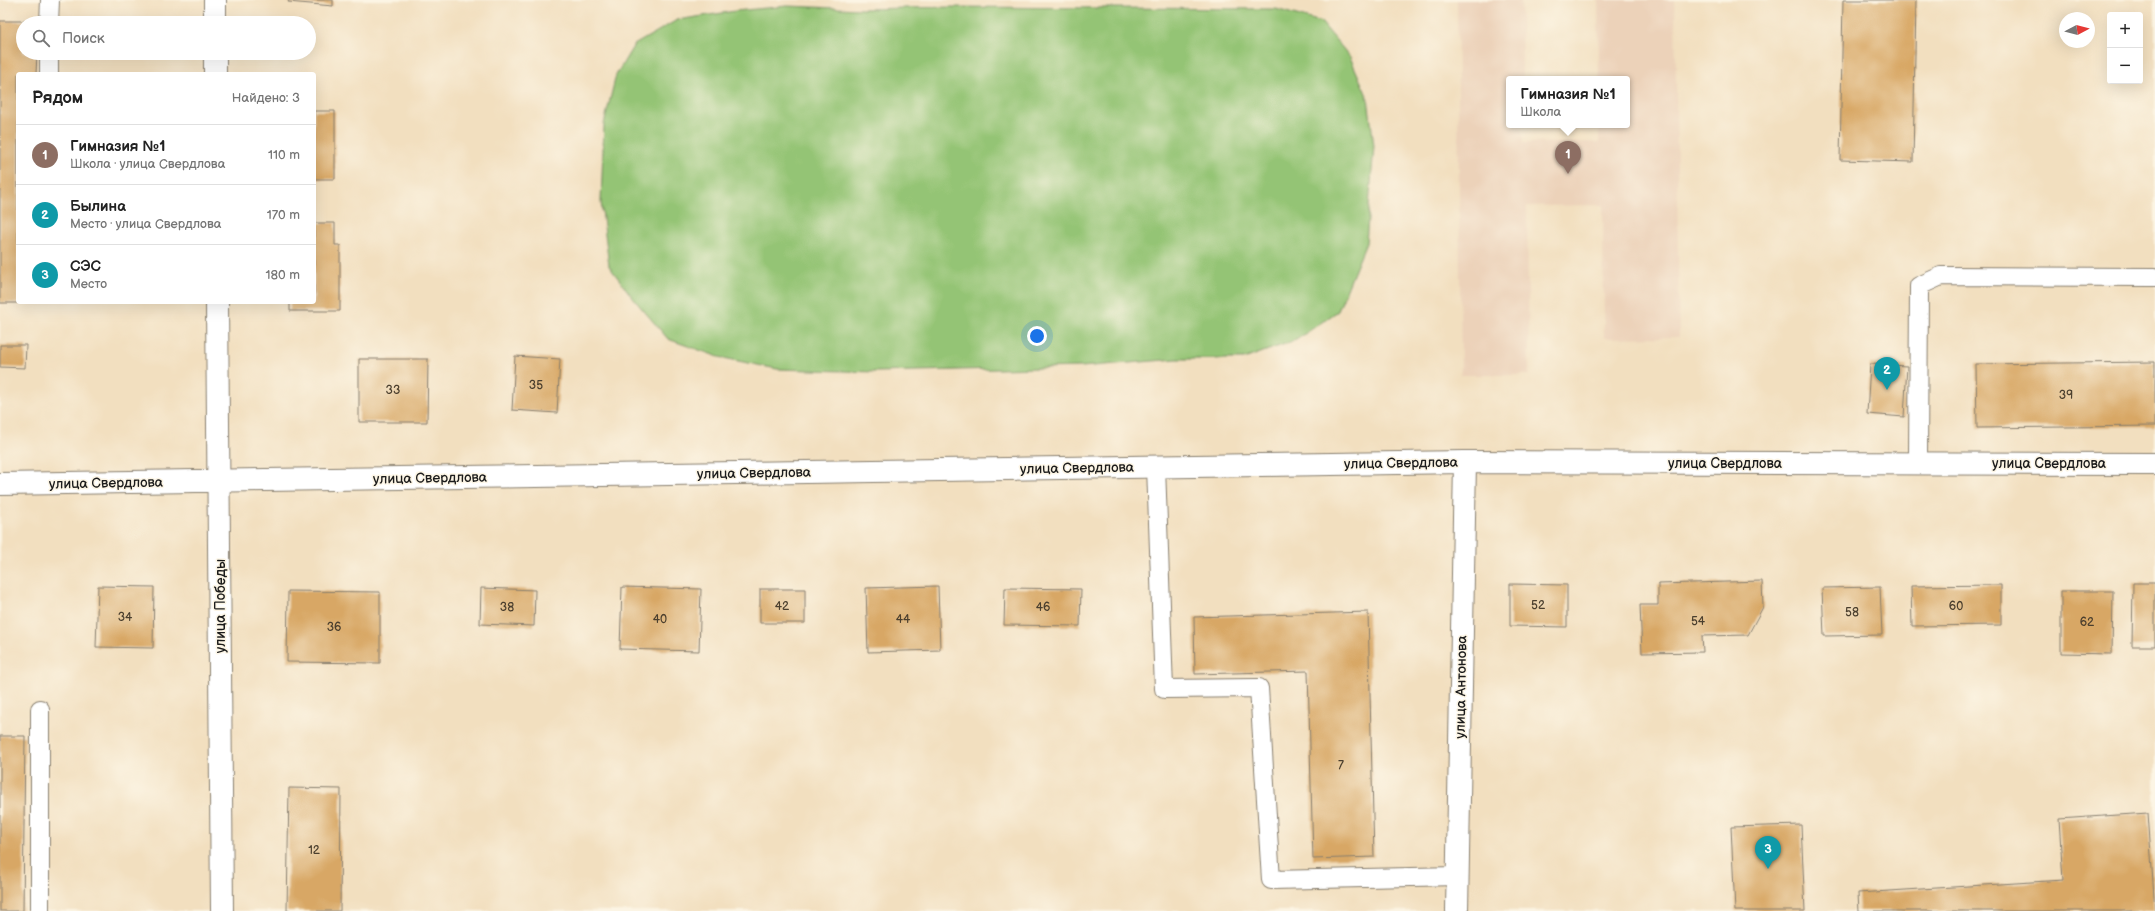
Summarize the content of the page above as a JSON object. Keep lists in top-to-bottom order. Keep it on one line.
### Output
{"streets":{"street":["улица Свердлова","улица Победы","улица Антонова"]},"crossings":[["улица Свердлова","улица Победы"],["улица Свердлова","улица Антонова"]],"house_numbers":["35","33","39","52","42","60","38","46","58","34","40","44","54","62","36","7","12"],"north":"right","page":{"map_buttons":["+","−"],"search":"Поиск","heading":["Рядом","Найдено: 3"],"popup":["Гимназия №1","Школа"],"list":[{"mark":"1","name":"Гимназия №1","note":"Школа · улица Свердлова","value":"110 m"},{"mark":"2","name":"Былина","note":"Место · улица Свердлова","value":"170 m"},{"mark":"3","name":"СЭС","note":"Место","value":"180 m"}],"pins":["1","2","3"]}}
